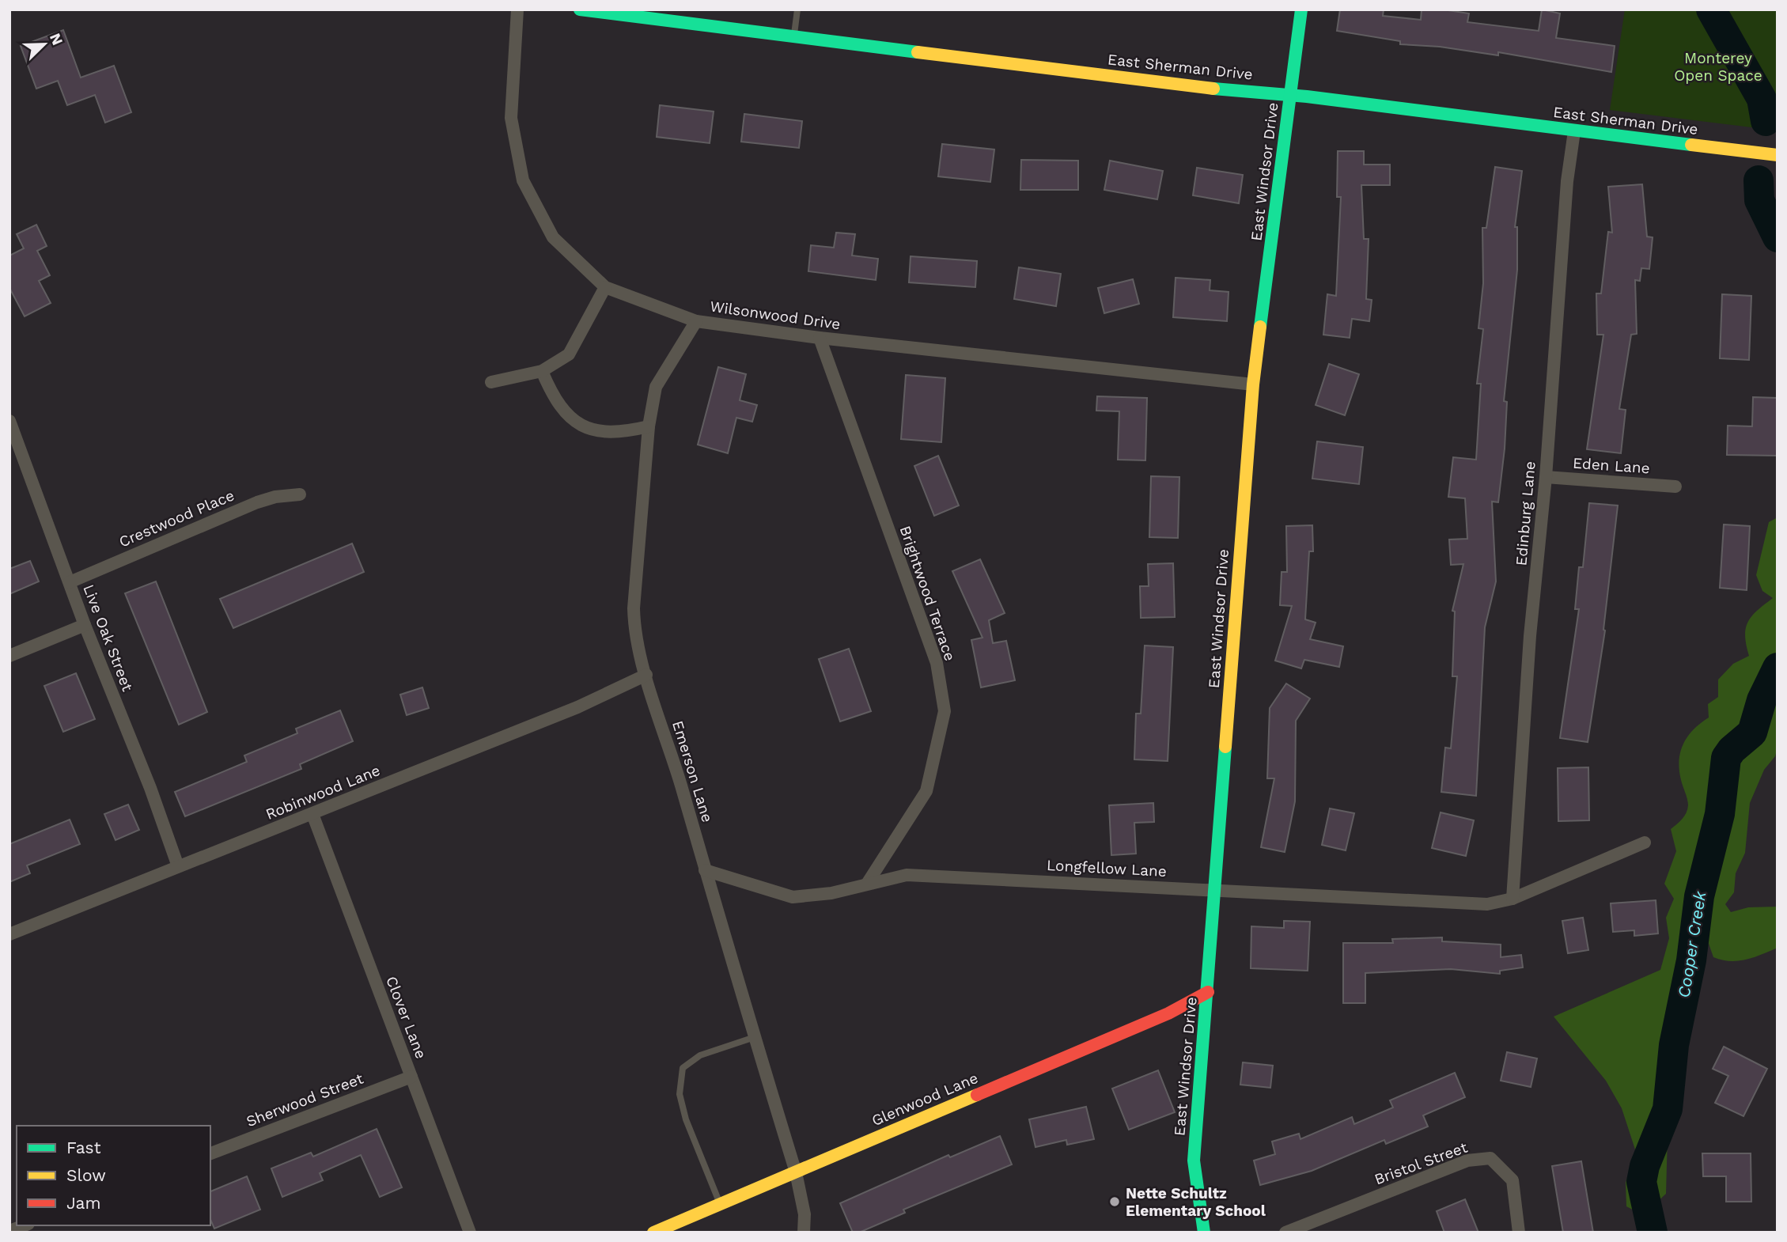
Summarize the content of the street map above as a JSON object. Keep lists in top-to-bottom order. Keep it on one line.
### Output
{"streets":{"street":["East Sherman Drive","East Windsor Drive","Wilsonwood Drive","Eden Lane","Edinburg Lane","Crestwood Place","Brightwood Terrace","Live Oak Street","Emerson Lane","Robinwood Lane","Longfellow Lane","Clover Lane","Glenwood Lane","Sherwood Street","Bristol Street"]},"crossings":[["East Sherman Drive","East Windsor Drive"],["East Sherman Drive","Edinburg Lane"],["East Windsor Drive","Wilsonwood Drive"],["East Windsor Drive","Longfellow Lane"],["East Windsor Drive","Glenwood Lane"],["Wilsonwood Drive","Brightwood Terrace"],["Wilsonwood Drive","Emerson Lane"],["Eden Lane","Edinburg Lane"],["Edinburg Lane","Longfellow Lane"],["Crestwood Place","Live Oak Street"],["Brightwood Terrace","Longfellow Lane"],["Live Oak Street","Robinwood Lane"],["Emerson Lane","Robinwood Lane"],["Emerson Lane","Longfellow Lane"],["Emerson Lane","Glenwood Lane"],["Robinwood Lane","Clover Lane"],["Clover Lane","Sherwood Street"]],"water":["Cooper Creek"],"parks":["Monterey Open Space"],"places":["Nette Schultz Elementary School"],"legend":["Fast","Slow","Jam"],"north":"top right"}
